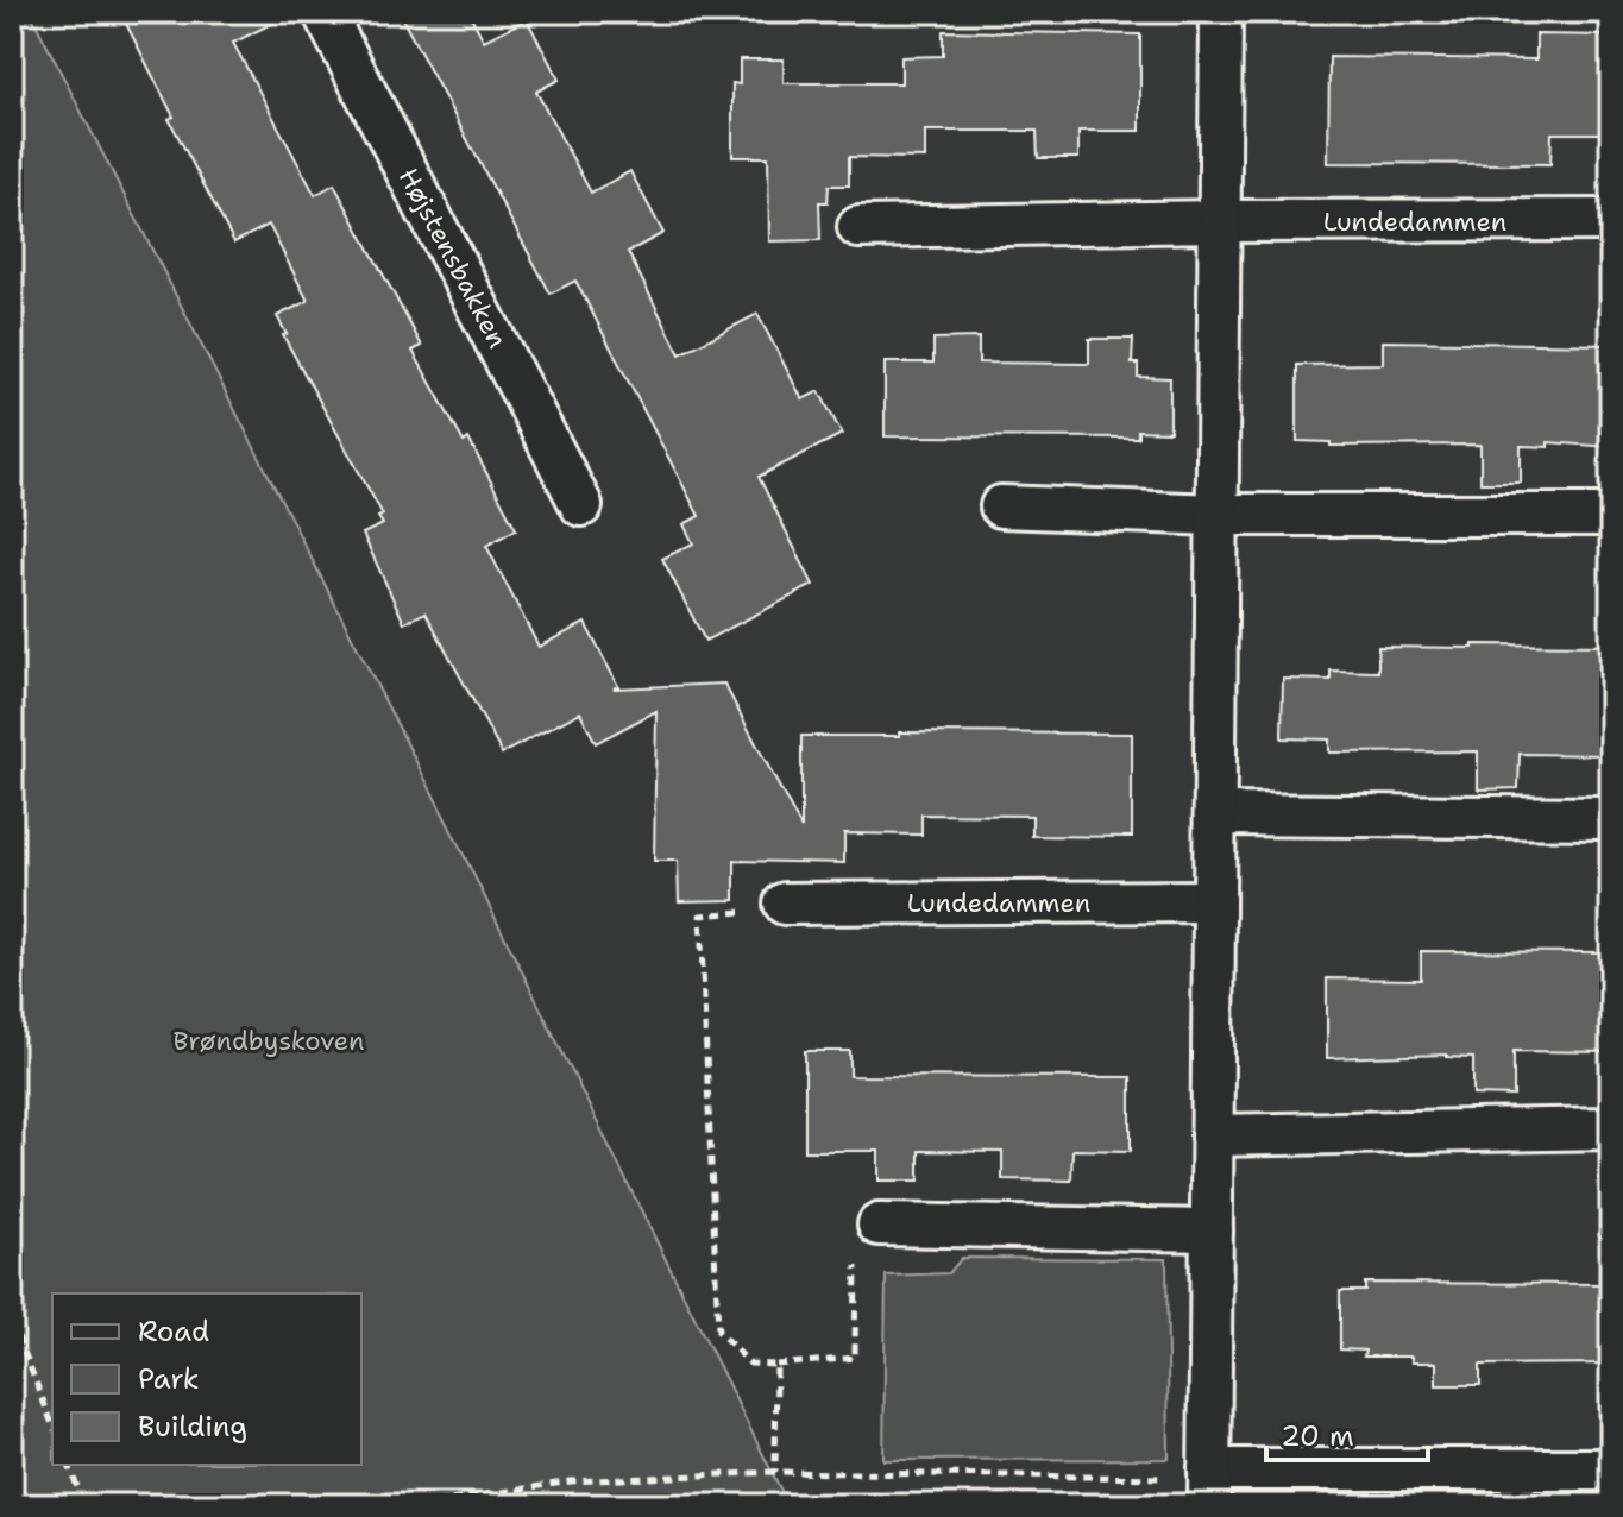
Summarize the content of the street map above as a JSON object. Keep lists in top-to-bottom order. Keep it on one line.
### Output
{"streets":{"street":["Lundedammen","Højstensbakken"]},"parks":["Brøndbyskoven"],"legend":["Road","Park","Building"],"scale_bar":"20 m"}
